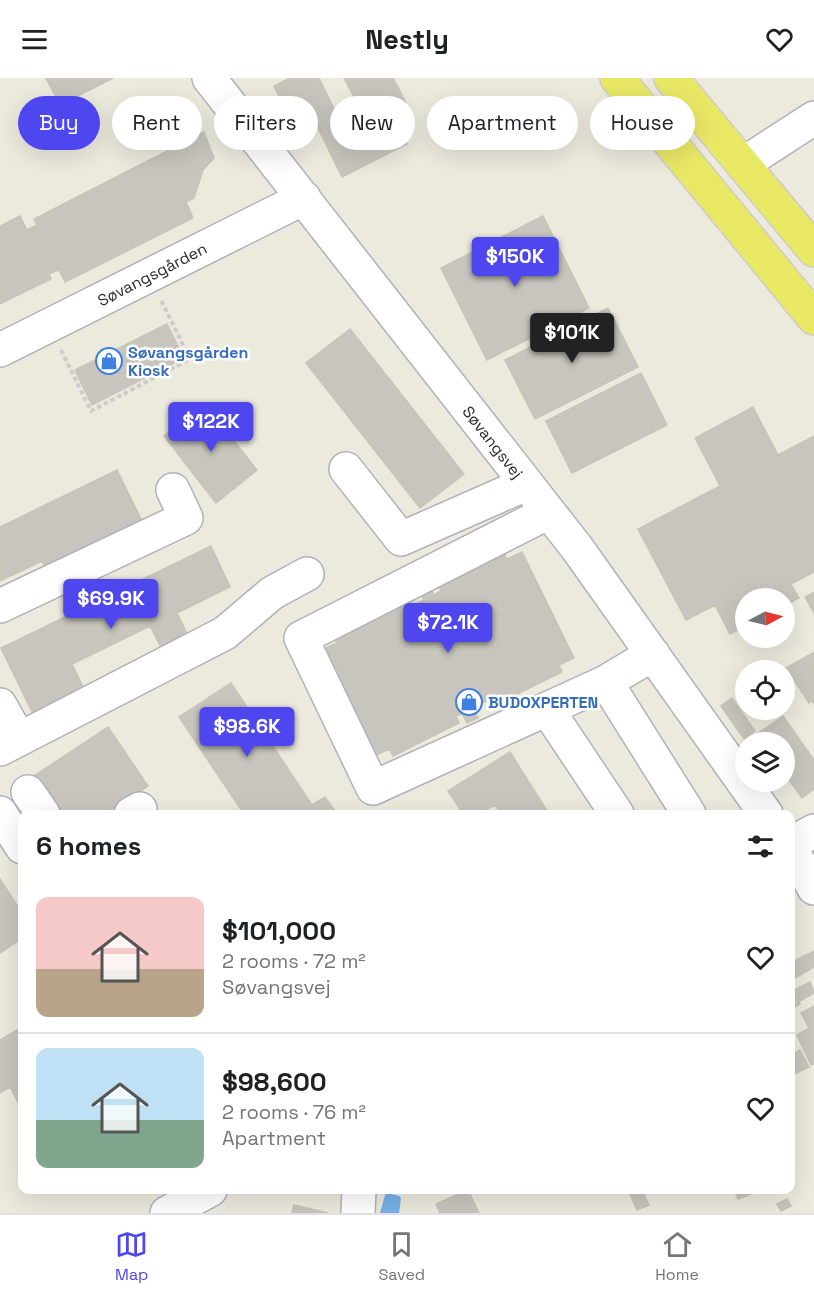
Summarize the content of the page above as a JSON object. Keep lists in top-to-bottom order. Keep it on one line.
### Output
{"streets":{"street":["Søvangsgården","Søvangsvej"]},"crossings":[["Søvangsgården","Søvangsvej"]],"places":{"shop":["Søvangsgården Kiosk","BUDOXPERTEN"]},"north":"right","page":{"header":"Nestly","chip":["Buy","Rent","Filters","New","Apartment","House"],"price":["$150K","$101K","$122K","$69.9K","$72.1K","$98.6K"],"heading":"6 homes","list":[{"name":"$101,000","note":"2 rooms · 72 m² · Søvangsvej"},{"name":"$98,600","note":"2 rooms · 76 m² · Apartment"}],"tabs":["Map","Saved","Home"]}}
